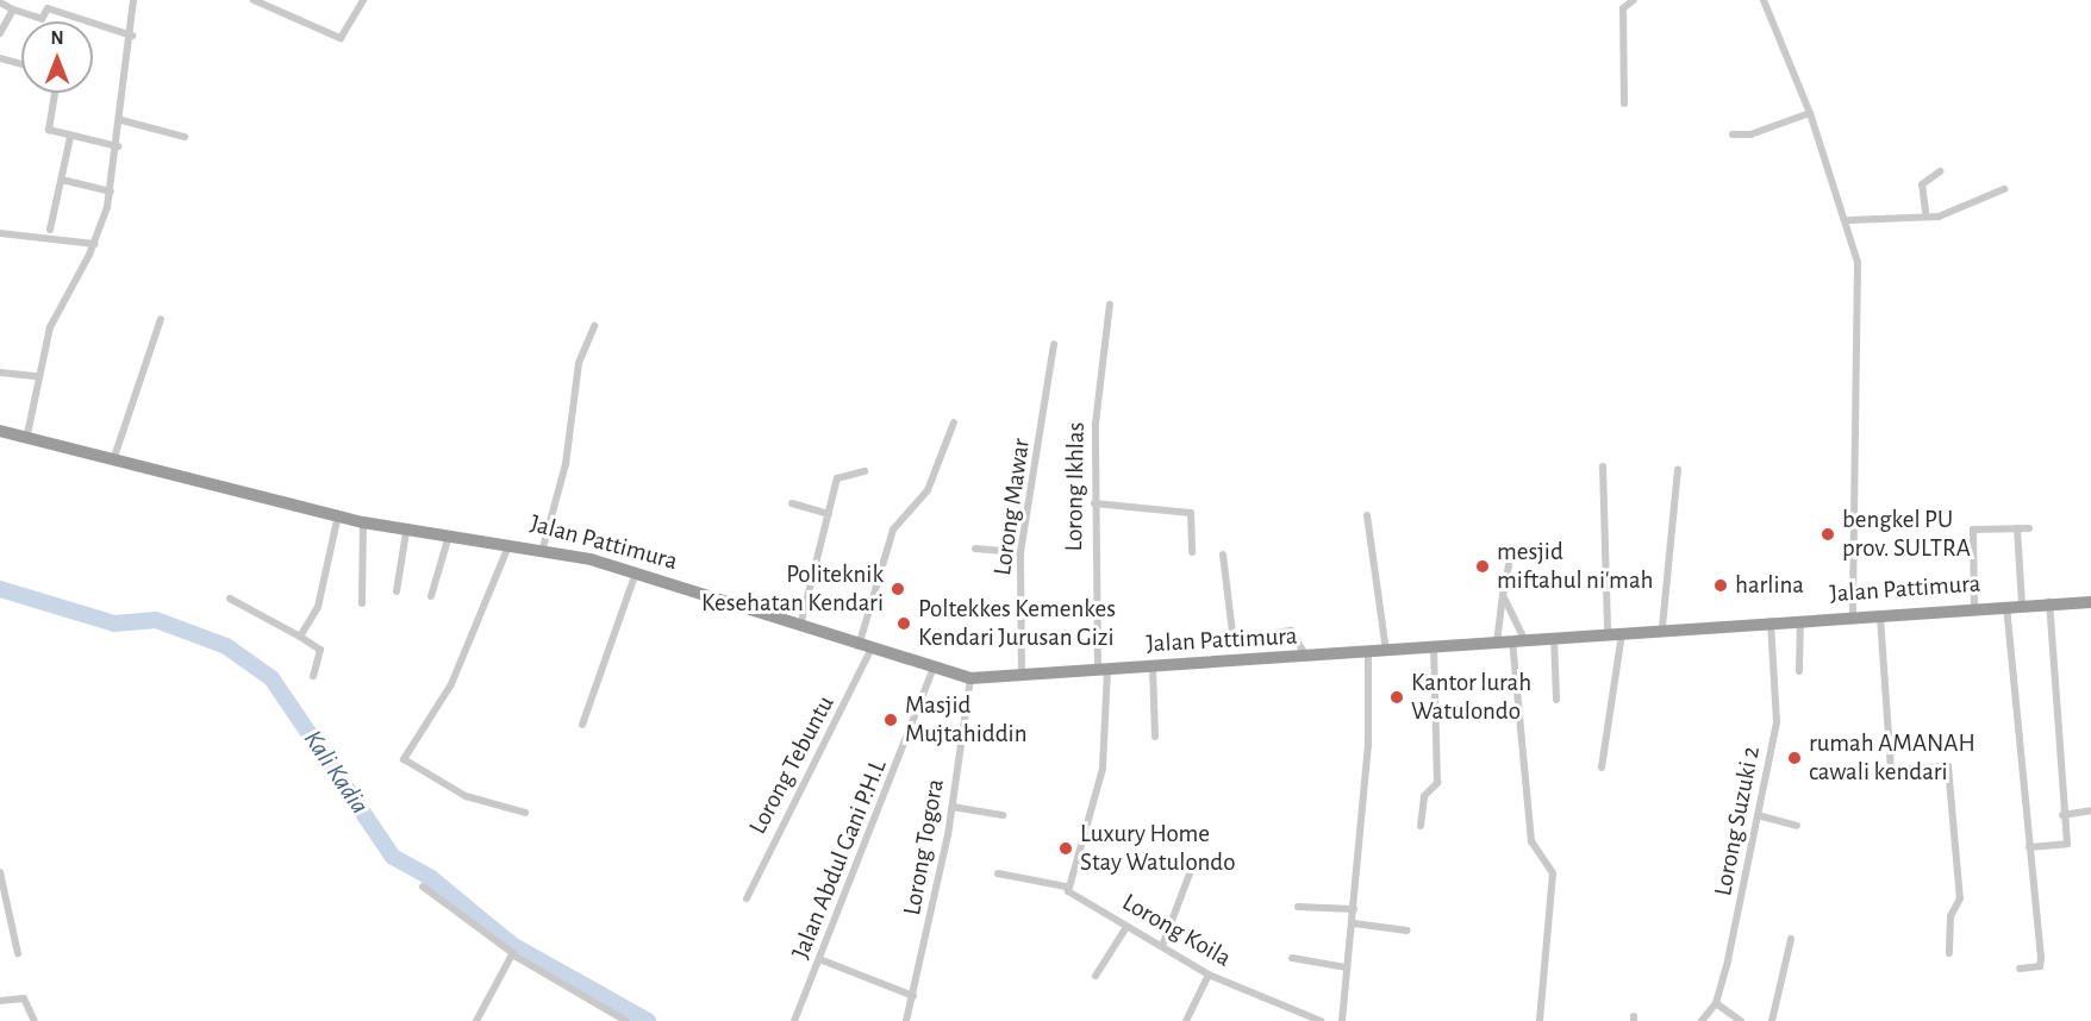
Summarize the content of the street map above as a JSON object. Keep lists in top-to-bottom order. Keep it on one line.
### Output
{"streets":{"highway":["Jalan Pattimura"],"street":["Lorong Ikhlas","Lorong Mawar","Lorong Tebuntu","Lorong Suzuki 2","Lorong Togora","Jalan Abdul Gani P.H.L","Lorong Koila"]},"crossings":[["Lorong Ikhlas","Jalan Pattimura"],["Lorong Mawar","Jalan Pattimura"],["Jalan Pattimura","Lorong Tebuntu"],["Jalan Pattimura","Lorong Suzuki 2"],["Jalan Pattimura","Lorong Togora"],["Jalan Pattimura","Jalan Abdul Gani P.H.L"]],"water":["Kali Kadia"],"places":["bengkel PU prov. SULTRA","mesjid miftahul ni'mah","harlina","Politeknik Kesehatan Kendari","Poltekkes Kemenkes Kendari Jurusan Gizi","Kantor lurah Watulondo","Masjid Mujtahiddin","rumah AMANAH cawali kendari","Luxury Home Stay Watulondo"],"north":"top"}
